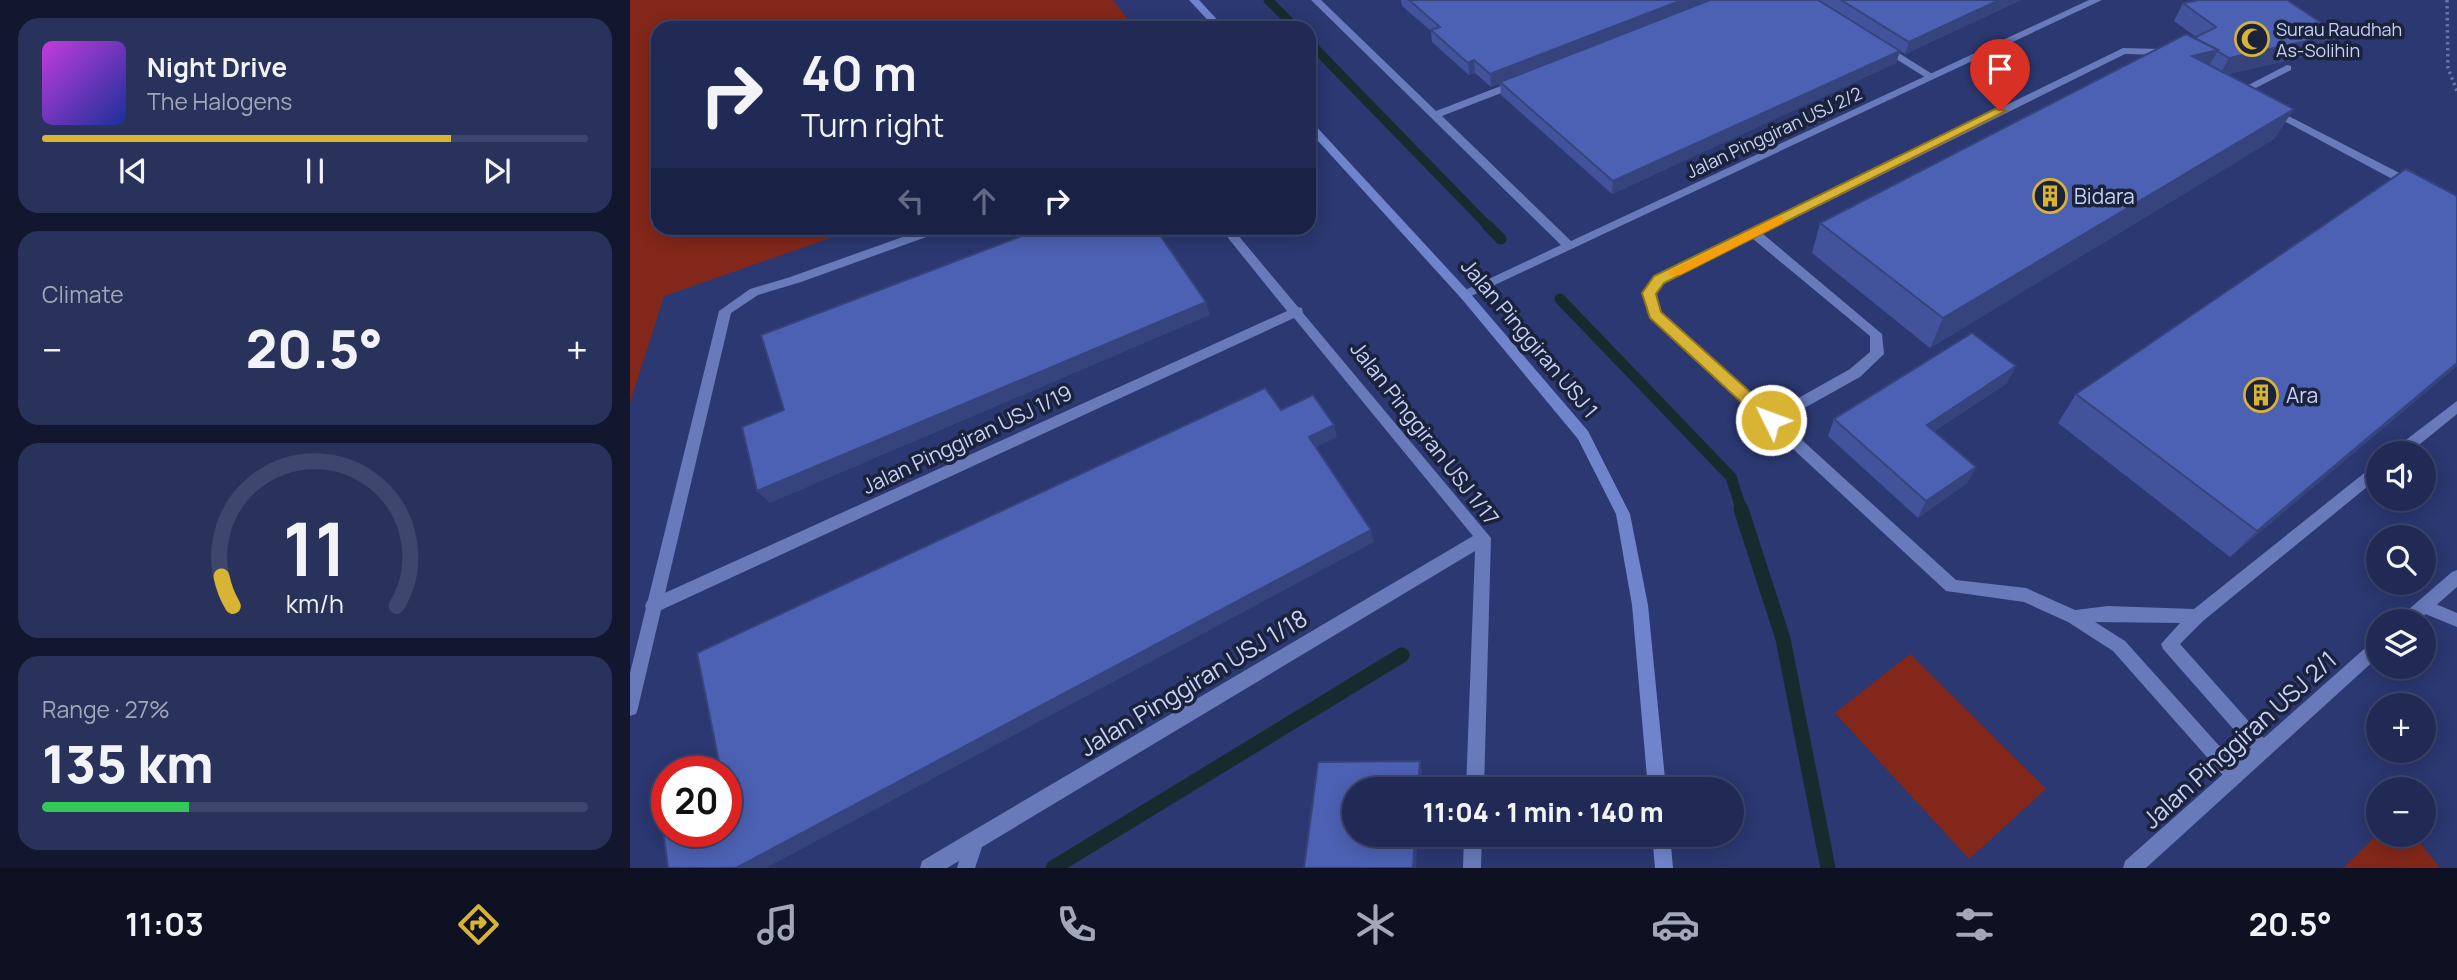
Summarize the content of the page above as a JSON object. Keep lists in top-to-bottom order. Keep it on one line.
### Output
{"streets":{"street":["Jalan Pinggiran USJ 2/2","Jalan Pinggiran USJ 1","Jalan Pinggiran USJ 1/17","Jalan Pinggiran USJ 1/19","Jalan Pinggiran USJ 1/18","Jalan Pinggiran USJ 2/1"]},"crossings":[["Jalan Pinggiran USJ 2/2","Jalan Pinggiran USJ 1"],["Jalan Pinggiran USJ 1/17","Jalan Pinggiran USJ 1/19"],["Jalan Pinggiran USJ 1/17","Jalan Pinggiran USJ 1/18"]],"places":{"mosque":["Surau Raudhah As-Solihin"],"building":["Bidara","Ara"]},"page":{"turn":["40 m","Turn right"],"song":["Night Drive","The Halogens"],"tile":["Climate",["Range · 27%","135 km"]],"heat":["−","20.5°","+"],"map_buttons":["+","−"],"limit":"20","trip":"11:04 · 1 min · 140 m","tabs":["11:03","20.5°"],"gauge":["11","km/h"]}}
